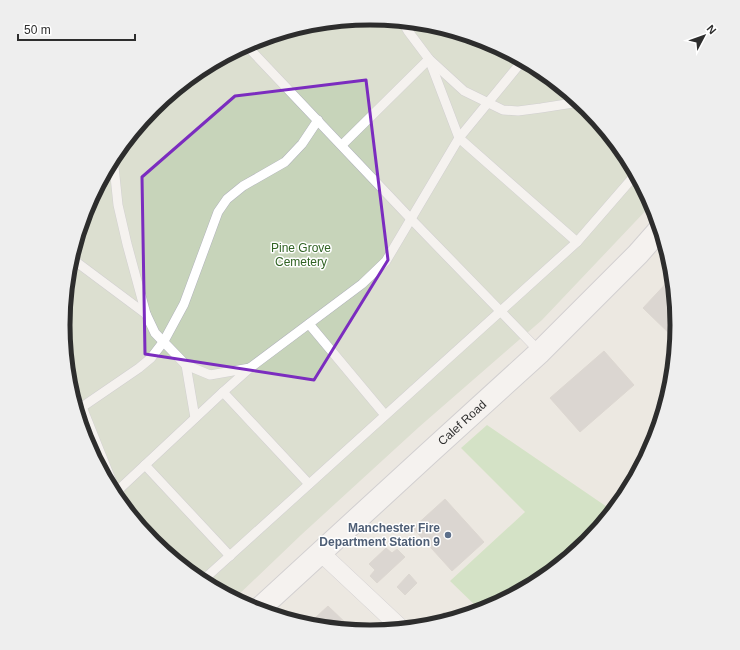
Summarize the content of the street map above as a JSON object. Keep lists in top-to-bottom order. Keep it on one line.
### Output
{"streets":{"main road":["Calef Road"]},"parks":["Pine Grove Cemetery"],"places":["Manchester Fire Department Station 9"],"scale_bar":"50 m","north":"top right"}
